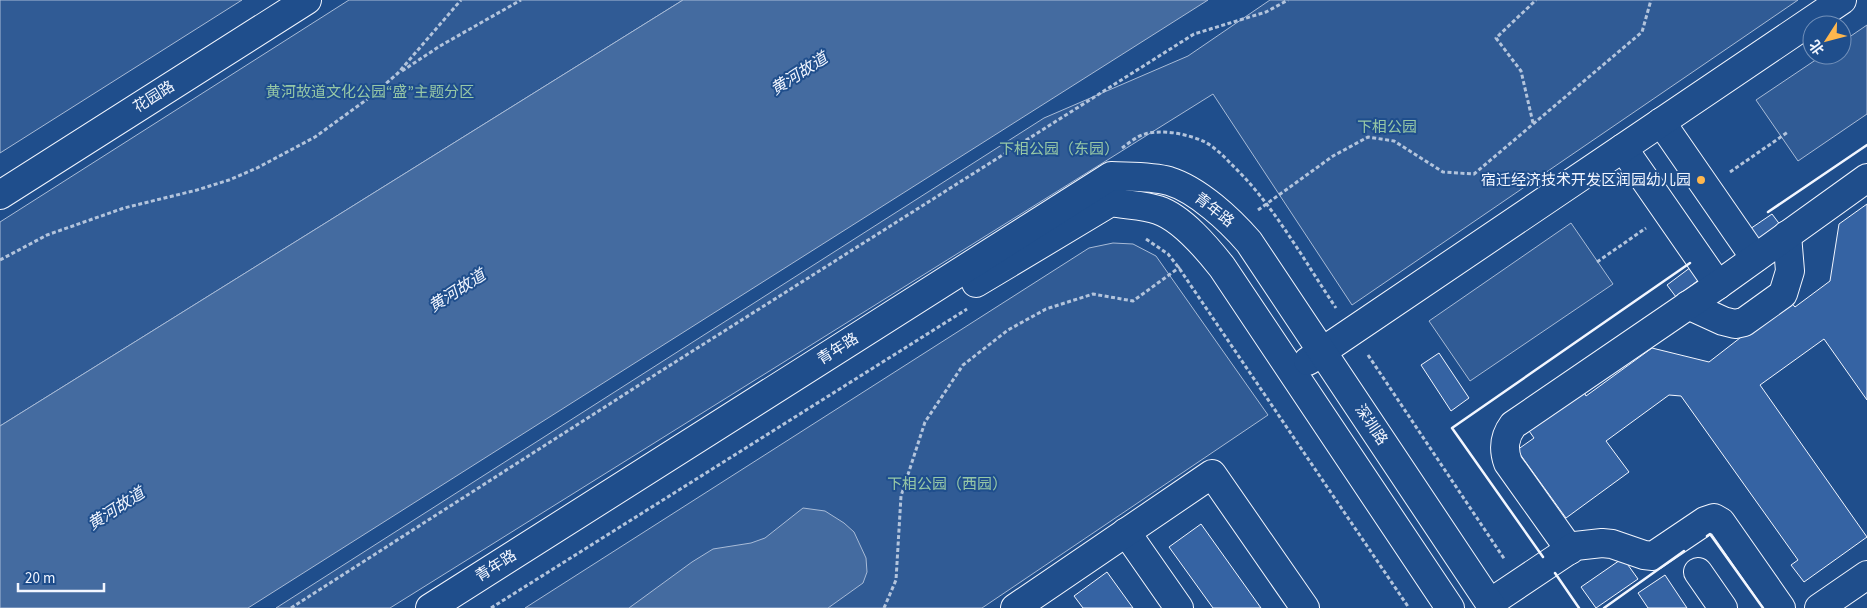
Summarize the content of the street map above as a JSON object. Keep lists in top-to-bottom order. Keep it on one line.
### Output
{"streets":{"street":["花园路","青年路","深圳路"]},"crossings":[["青年路","深圳路"]],"water":["黄河故道"],"parks":["黄河故道文化公园“盛”主题分区","下相公园","下相公园（东园）","下相公园（西园）"],"places":["宿迁经济技术开发区润园幼儿园"],"scale_bar":"20 m","north":"bottom left"}
